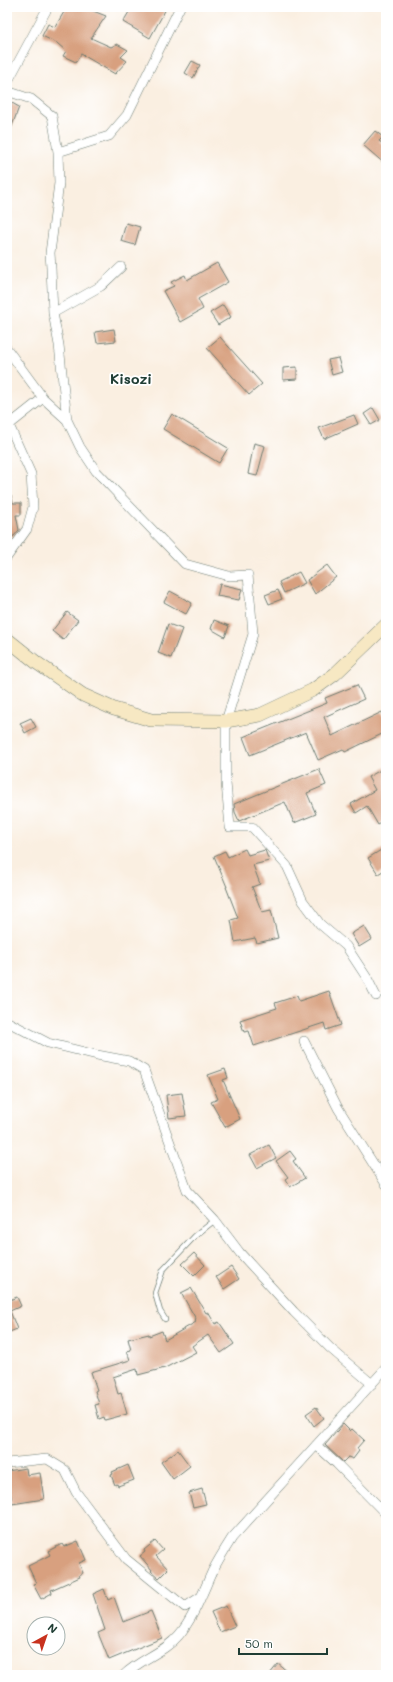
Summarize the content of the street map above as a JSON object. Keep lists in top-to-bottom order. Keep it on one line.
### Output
{"districts":["Kisozi"],"scale_bar":"50 m","north":"top right"}
